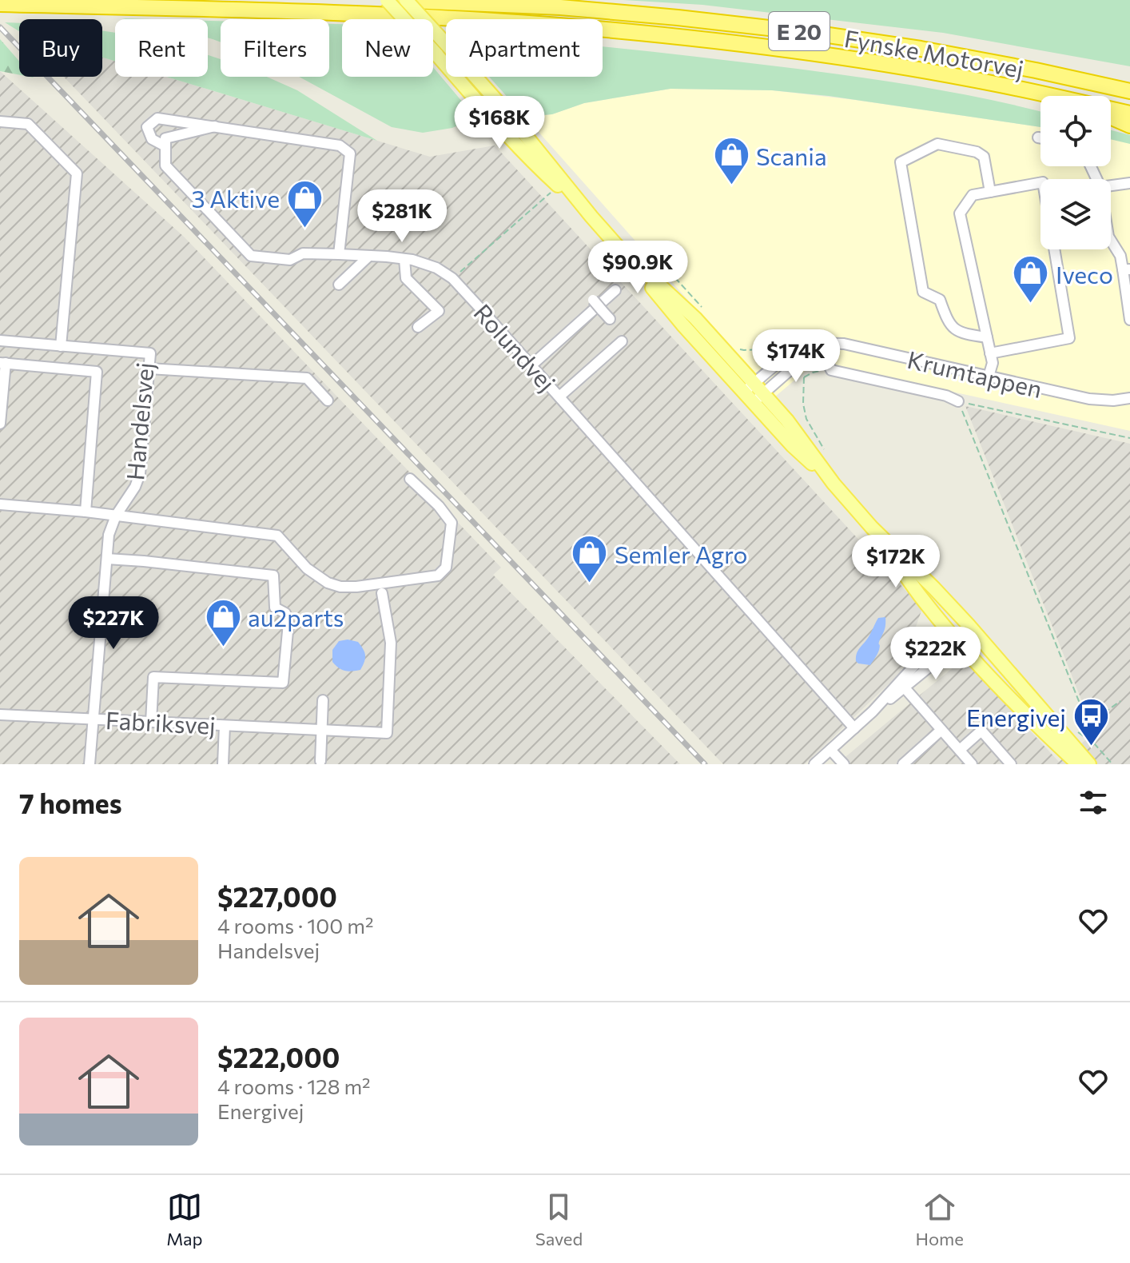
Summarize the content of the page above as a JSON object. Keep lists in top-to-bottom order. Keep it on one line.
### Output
{"streets":{"highway":["E 20","Fynske Motorvej"],"street":["Rolundvej","Krumtappen","Handelsvej","Fabriksvej"]},"crossings":[["Handelsvej","Fabriksvej"]],"places":{"shop":["Scania","3 Aktive","Iveco","Semler Agro","au2parts"],"bus stop":["Energivej"]},"page":{"chip":["Buy","Rent","Filters","New","Apartment"],"price":["$168K","$281K","$90.9K","$174K","$172K","$227K","$222K"],"heading":"7 homes","list":[{"name":"$227,000","note":"4 rooms · 100 m² · Handelsvej"},{"name":"$222,000","note":"4 rooms · 128 m² · Energivej"}],"tabs":["Map","Saved","Home"]}}
